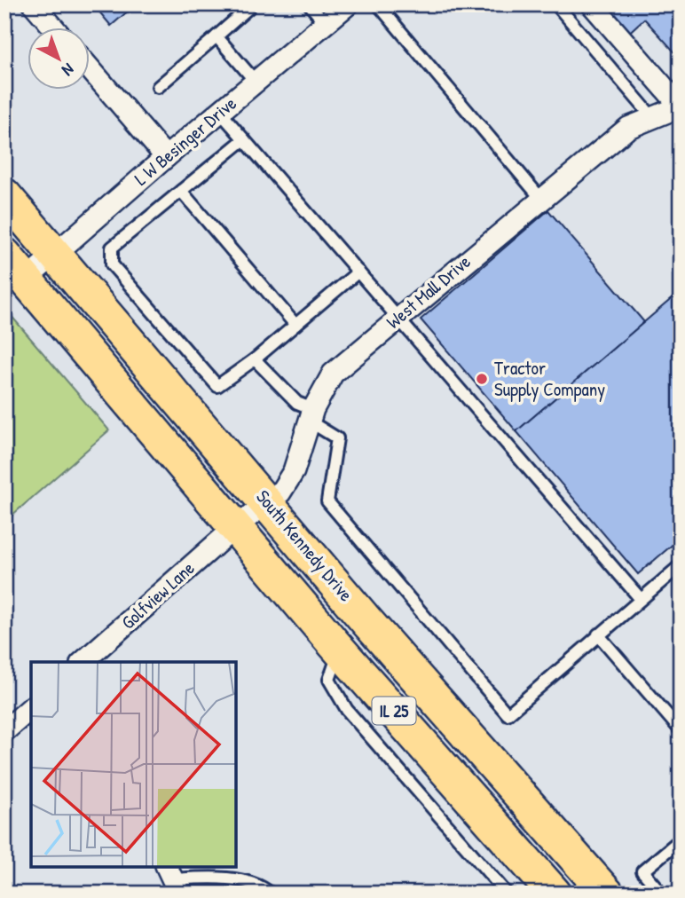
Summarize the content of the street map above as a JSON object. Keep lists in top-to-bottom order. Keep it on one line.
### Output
{"streets":{"main road":["South Kennedy Drive","IL 25"],"street":["L W Besinger Drive","West Mall Drive","Golfview Lane"]},"crossings":[["L W Besinger Drive","South Kennedy Drive"],["L W Besinger Drive","IL 25"],["West Mall Drive","South Kennedy Drive"],["West Mall Drive","Golfview Lane"],["West Mall Drive","IL 25"],["Golfview Lane","IL 25"]],"places":["Tractor Supply Company"],"north":"bottom right"}
